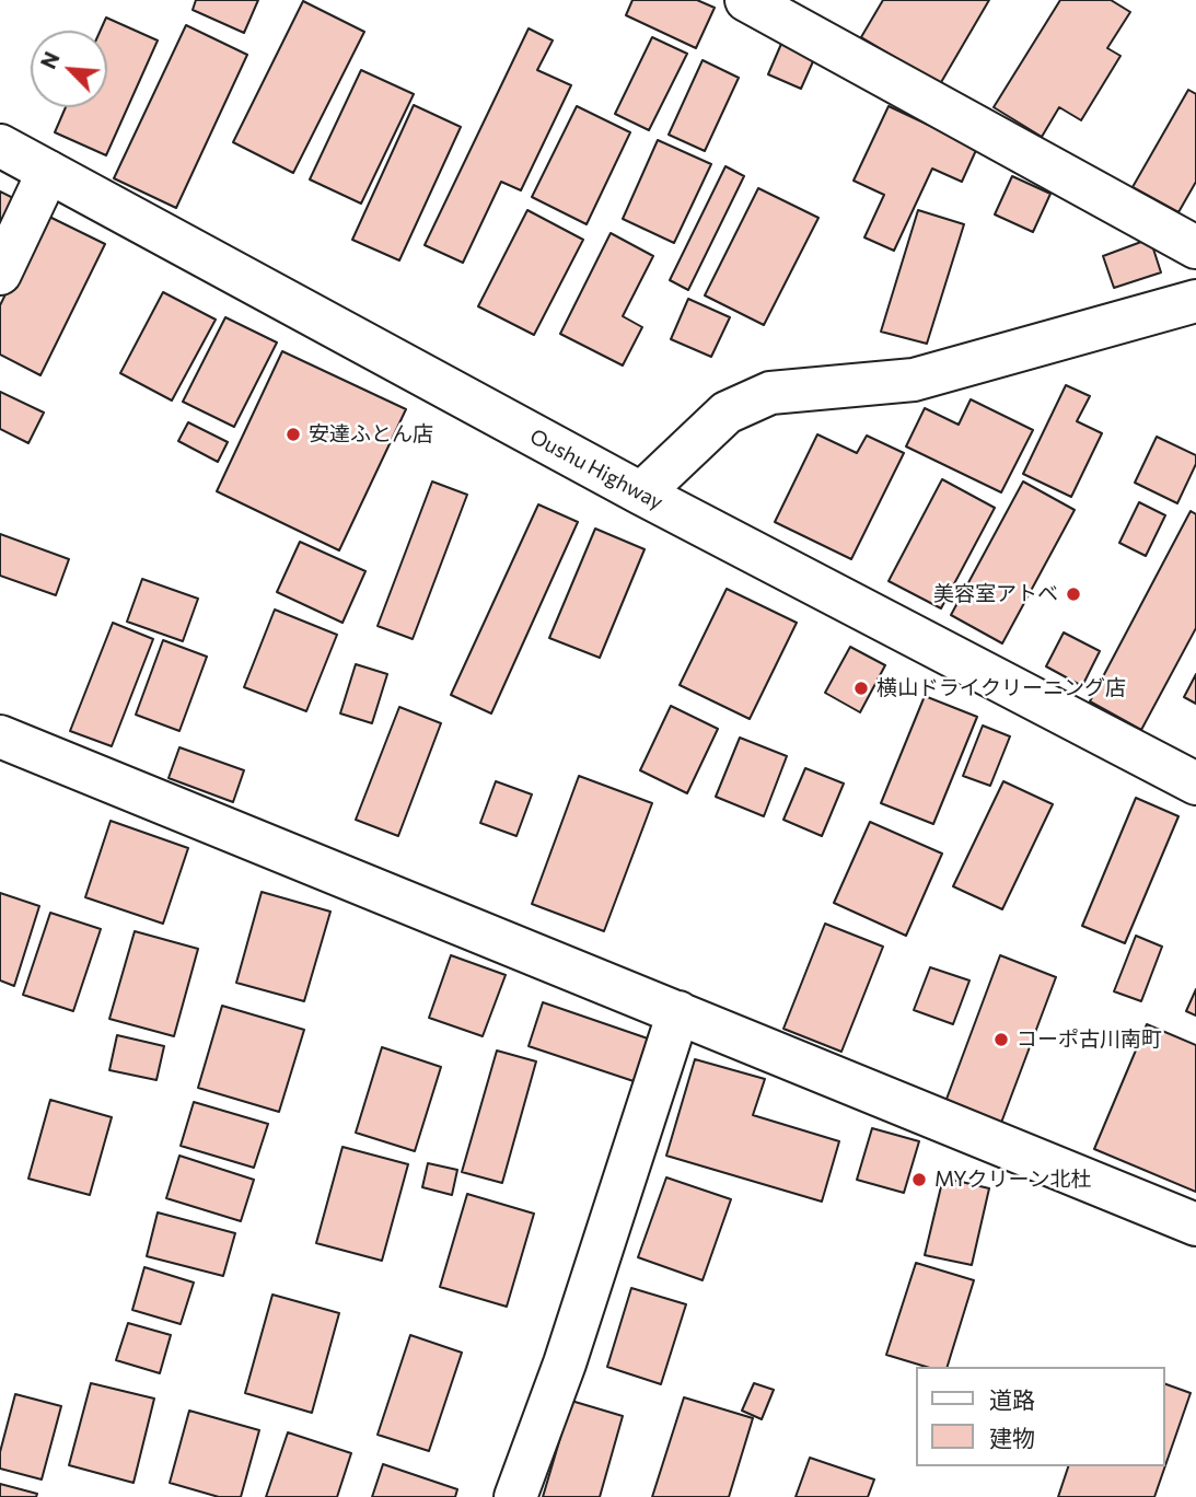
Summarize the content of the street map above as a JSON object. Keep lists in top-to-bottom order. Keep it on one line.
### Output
{"streets":{"street":["Oushu Highway"]},"places":["安達ふとん店","美容室アトベ","横山ドライクリーニング店","コーポ古川南町","MYクリーン北杜"],"legend":["道路","建物"],"north":"top left"}
